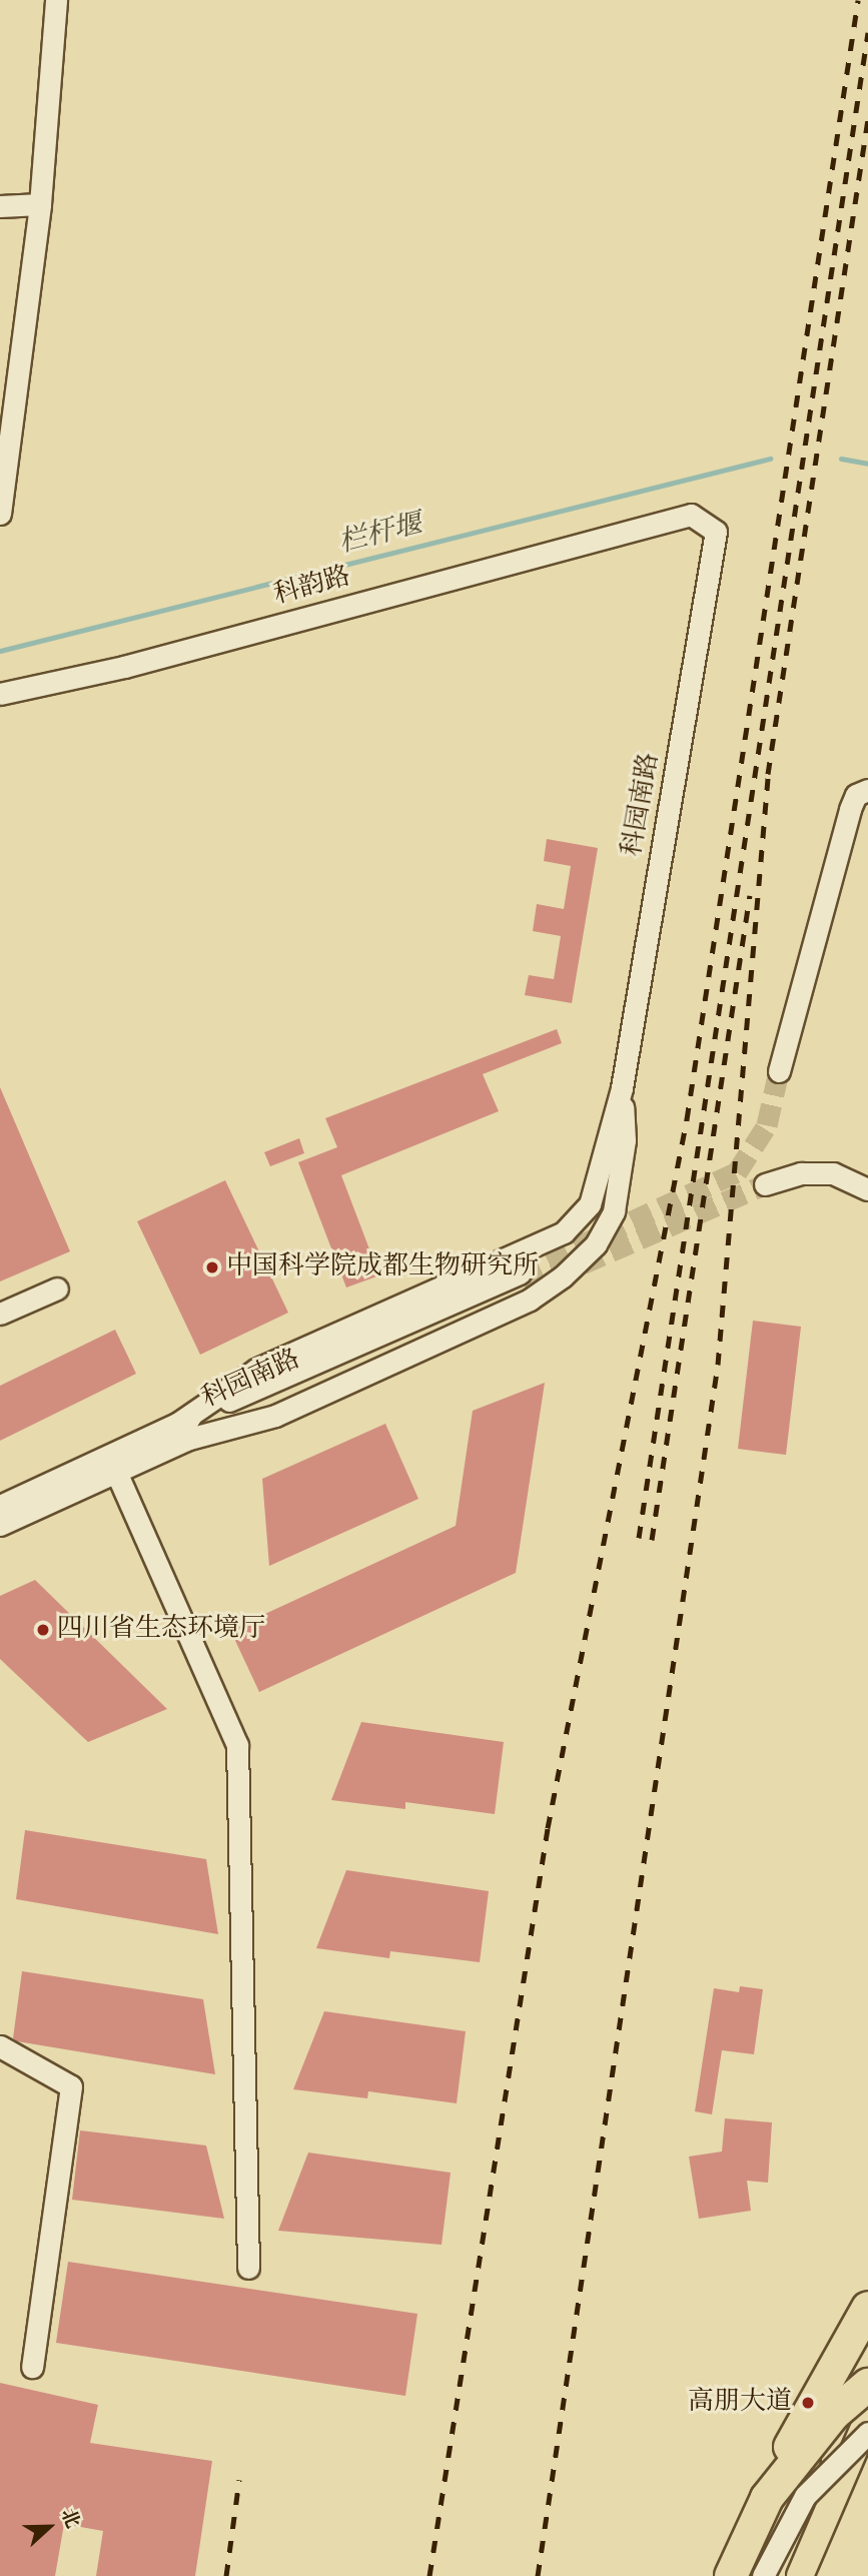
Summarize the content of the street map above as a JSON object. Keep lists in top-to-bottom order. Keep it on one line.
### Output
{"streets":{"street":["科韵路","科园南路"]},"crossings":[["科韵路","科园南路"]],"water":["栏杆堰"],"places":["中国科学院成都生物研究所","四川省生态环境厅","高朋大道"],"north":"right"}
